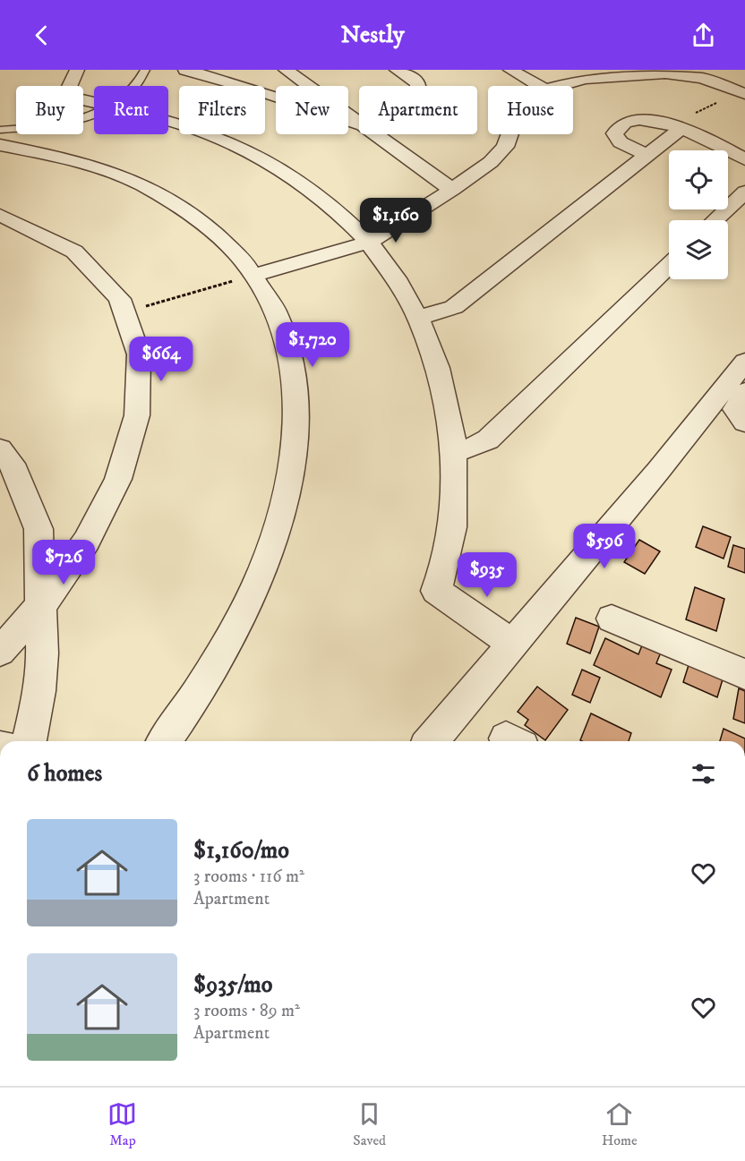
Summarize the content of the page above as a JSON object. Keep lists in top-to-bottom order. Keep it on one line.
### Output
{"page":{"header":"Nestly","chip":["Buy","Rent","Filters","New","Apartment","House"],"price":["$1,160","$1,720","$664","$596","$726","$935"],"heading":"6 homes","list":[{"name":"$1,160/mo","note":"3 rooms · 116 m² · Apartment"},{"name":"$935/mo","note":"3 rooms · 89 m² · Apartment"}],"tabs":["Map","Saved","Home"]}}
